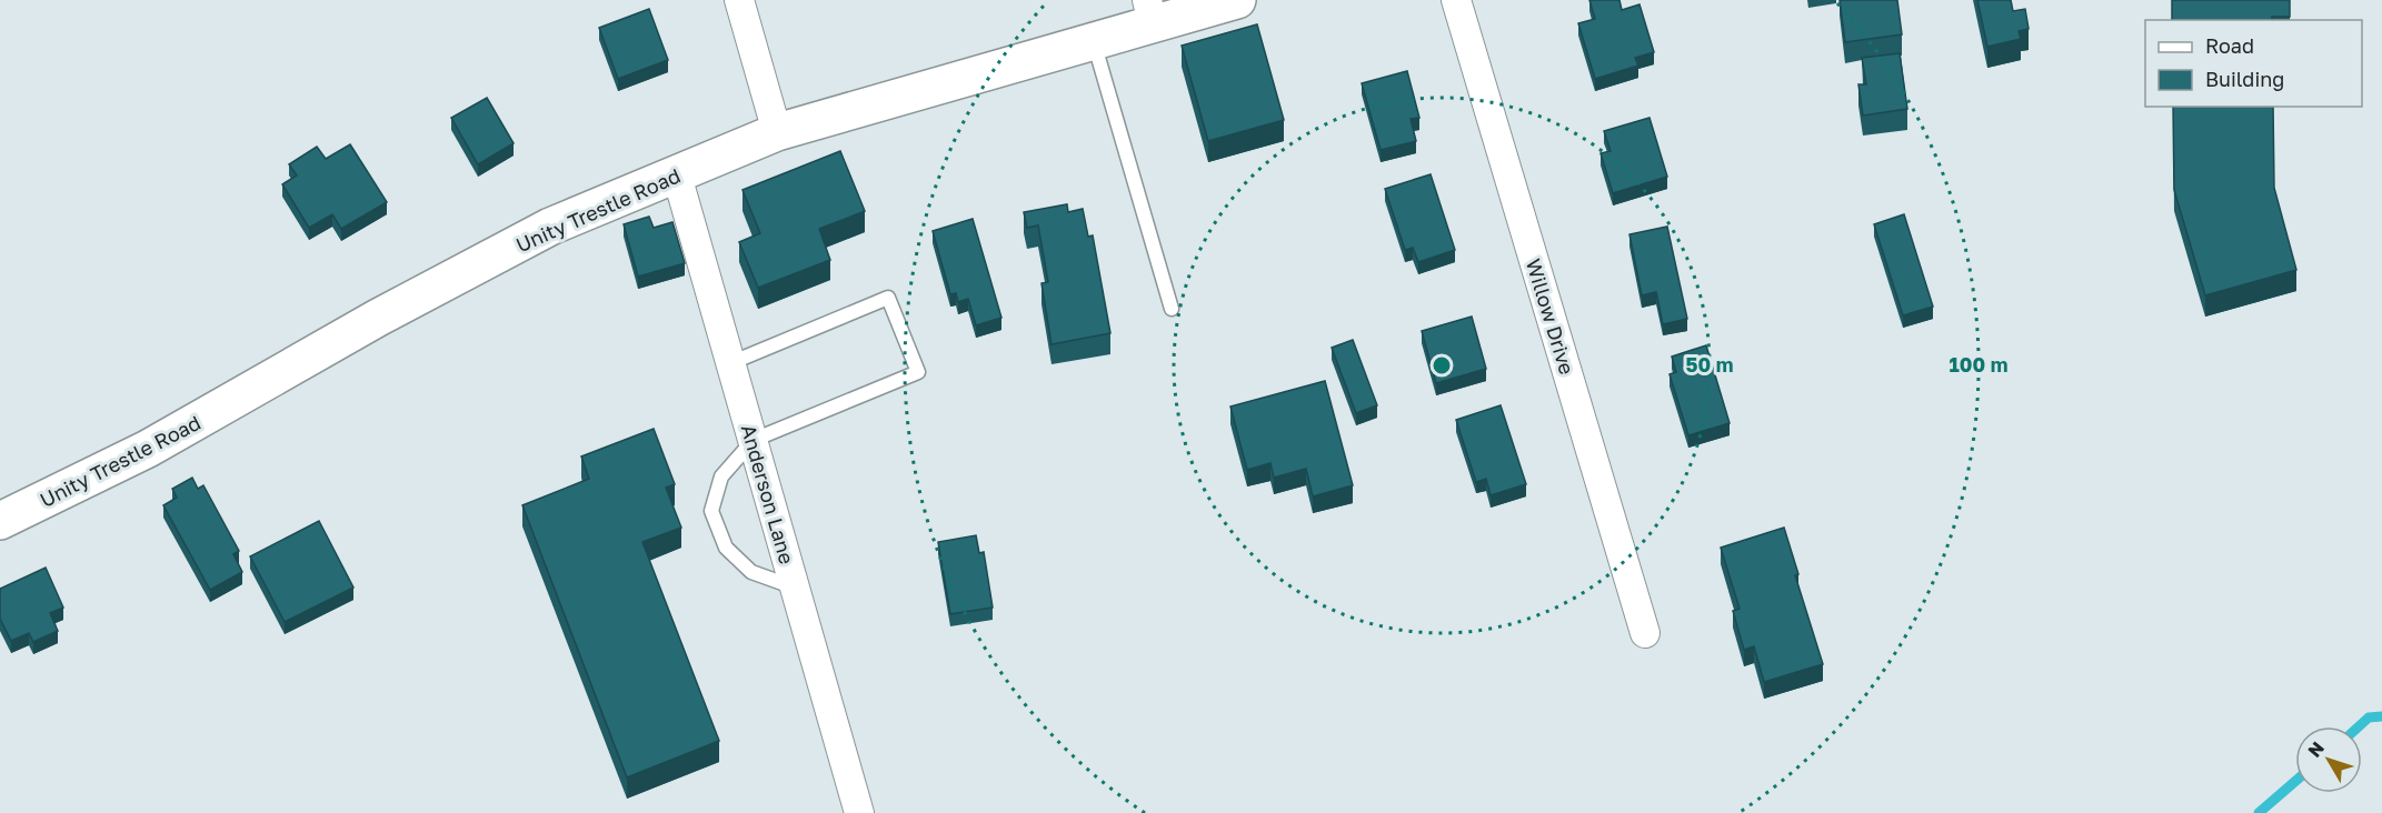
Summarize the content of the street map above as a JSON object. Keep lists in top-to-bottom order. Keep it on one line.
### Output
{"streets":{"street":["Unity Trestle Road","Willow Drive","Anderson Lane"]},"crossings":[["Unity Trestle Road","Anderson Lane"]],"legend":["Road","Building"],"north":"top left","rings":["50 m","100 m"]}
